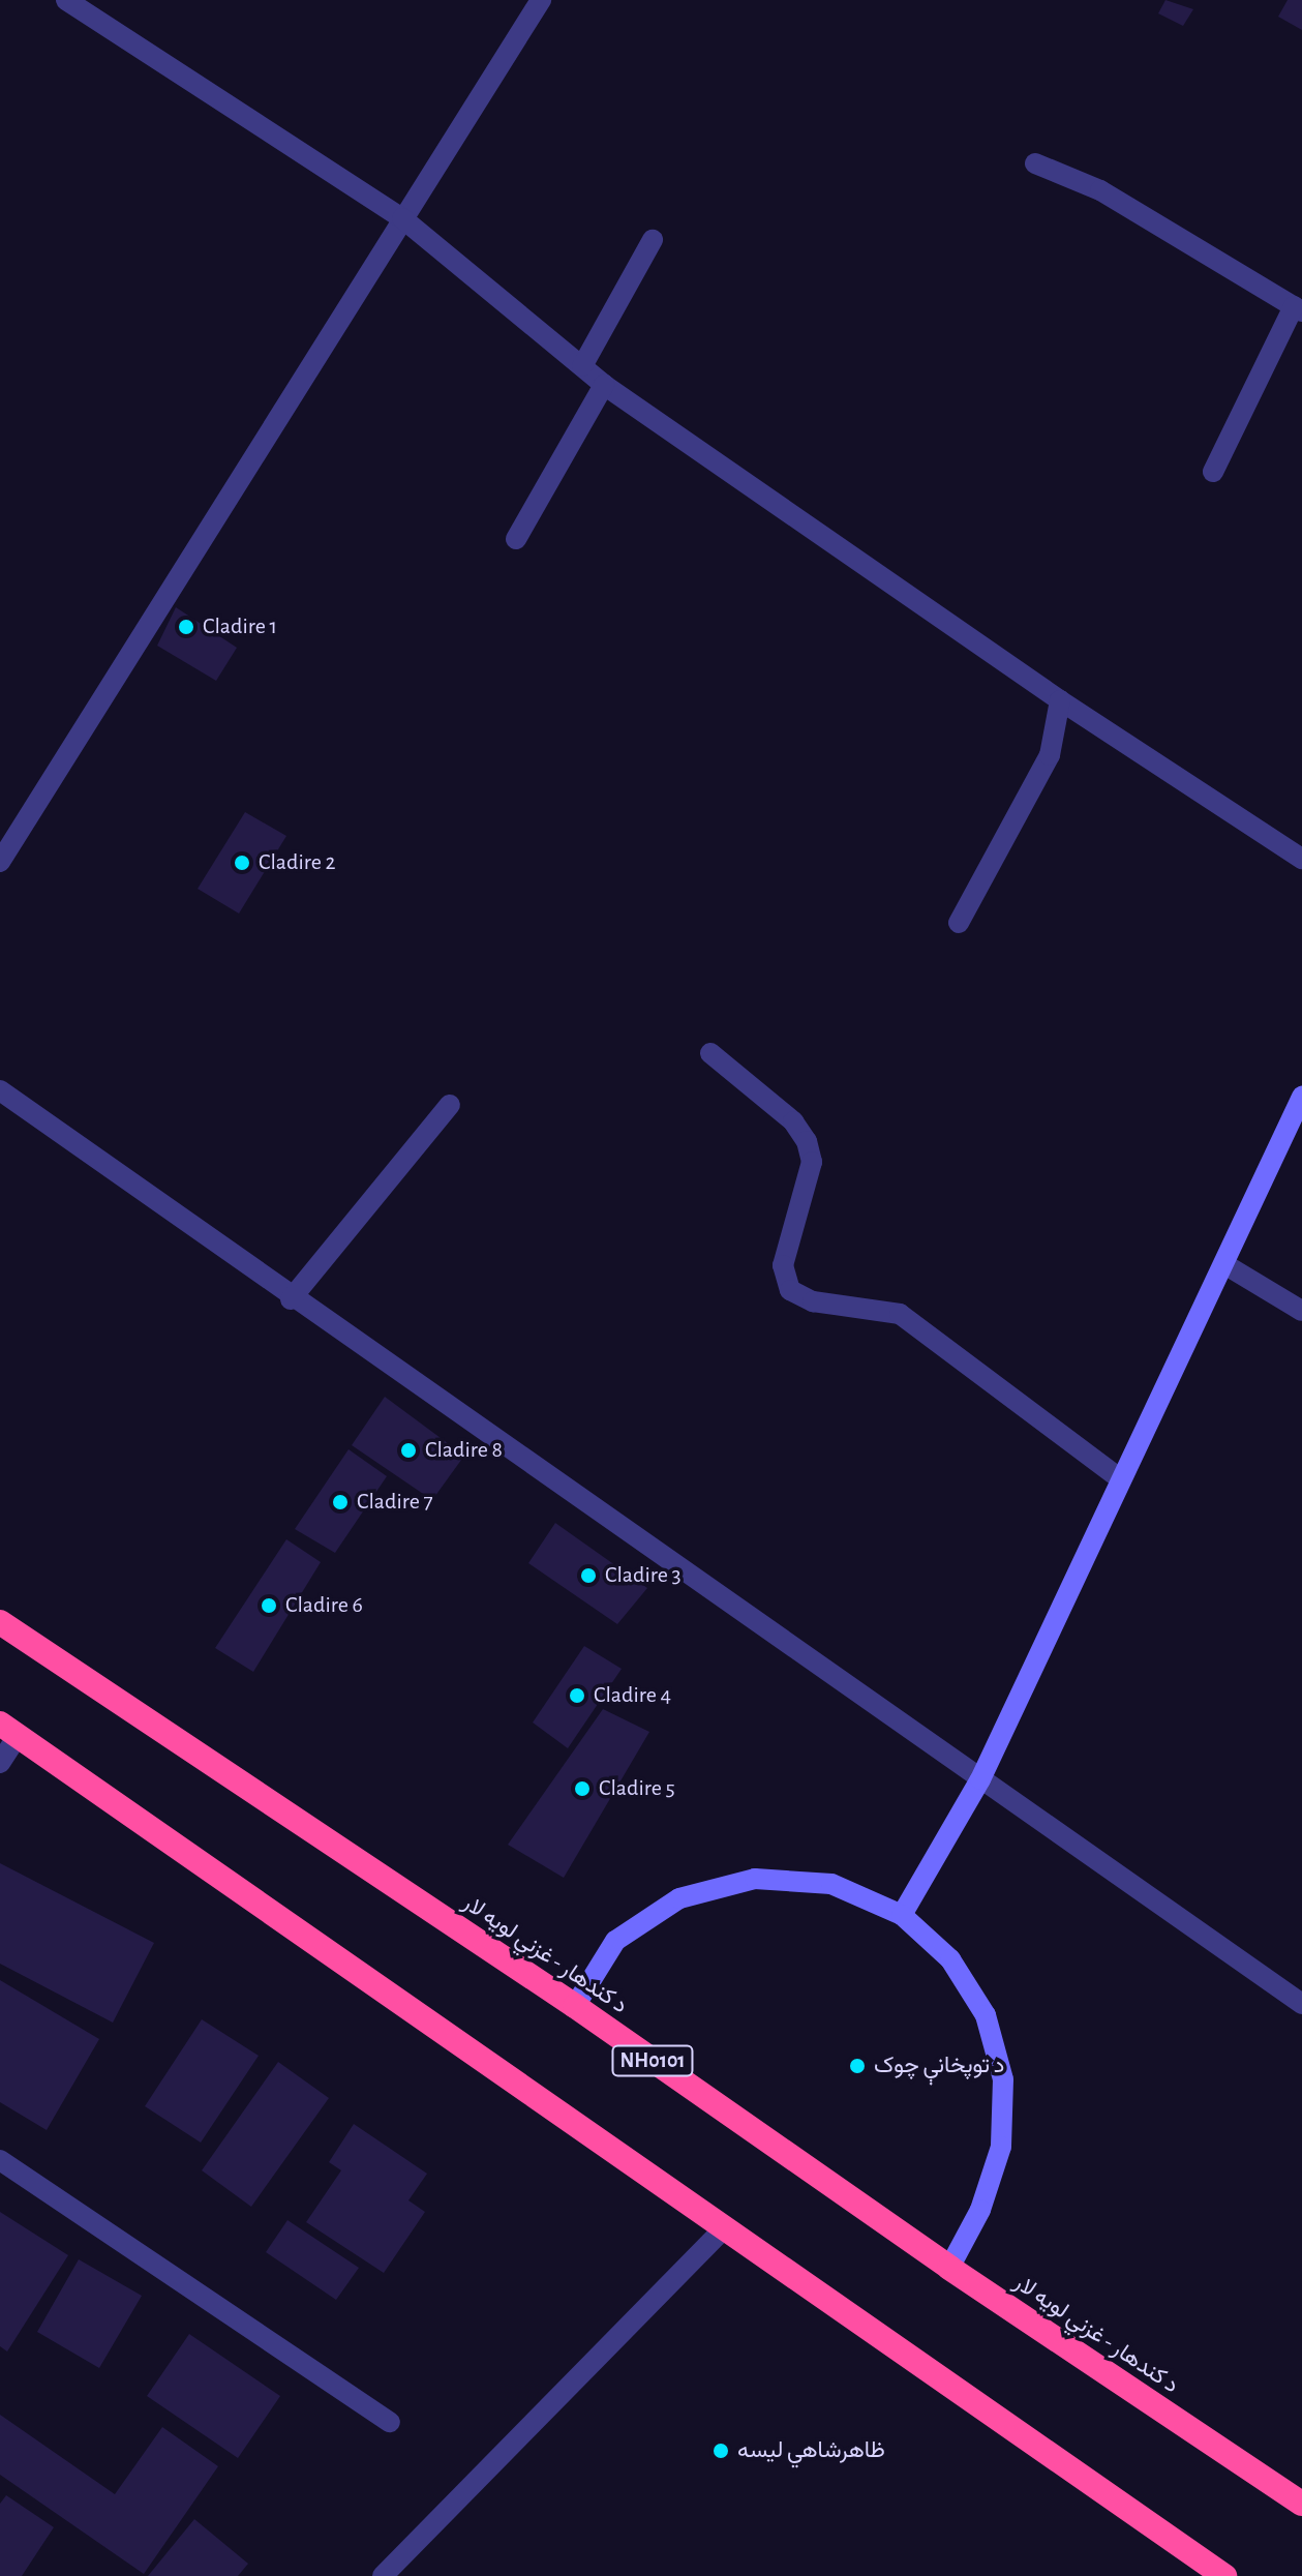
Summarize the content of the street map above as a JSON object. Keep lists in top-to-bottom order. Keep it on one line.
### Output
{"streets":{"highway":["د کندهار - غزني لويه لار","NH0101"]},"places":["Cladire 1","Cladire 2","Cladire 8","Cladire 7","Cladire 3","Cladire 6","Cladire 4","Cladire 5","د توپخانې چوک","ظاهرشاهي لیسه"]}
